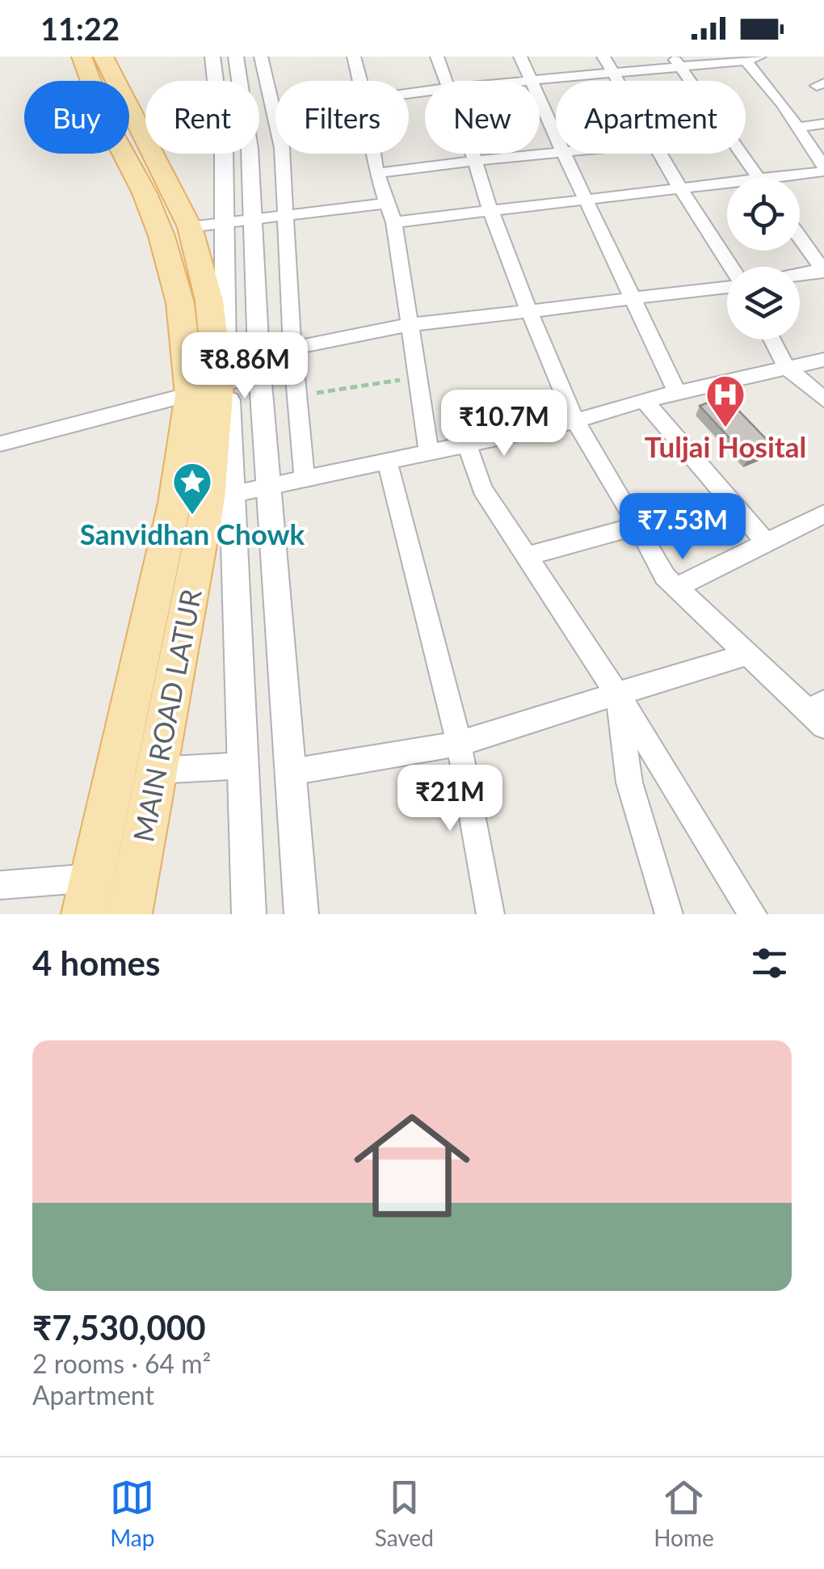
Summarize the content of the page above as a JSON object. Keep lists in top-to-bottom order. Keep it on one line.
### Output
{"streets":{"main road":["MAIN ROAD LATUR"]},"places":{"hospital":["Tuljai Hosital"],"place":["Sanvidhan Chowk"]},"page":{"status":"11:22","chip":["Buy","Rent","Filters","New","Apartment"],"price":["₹8.86M","₹10.7M","₹7.53M","₹21M"],"heading":"4 homes","list":[{"name":"₹7,530,000","note":"2 rooms · 64 m² · Apartment"}],"tabs":["Map","Saved","Home"]}}
